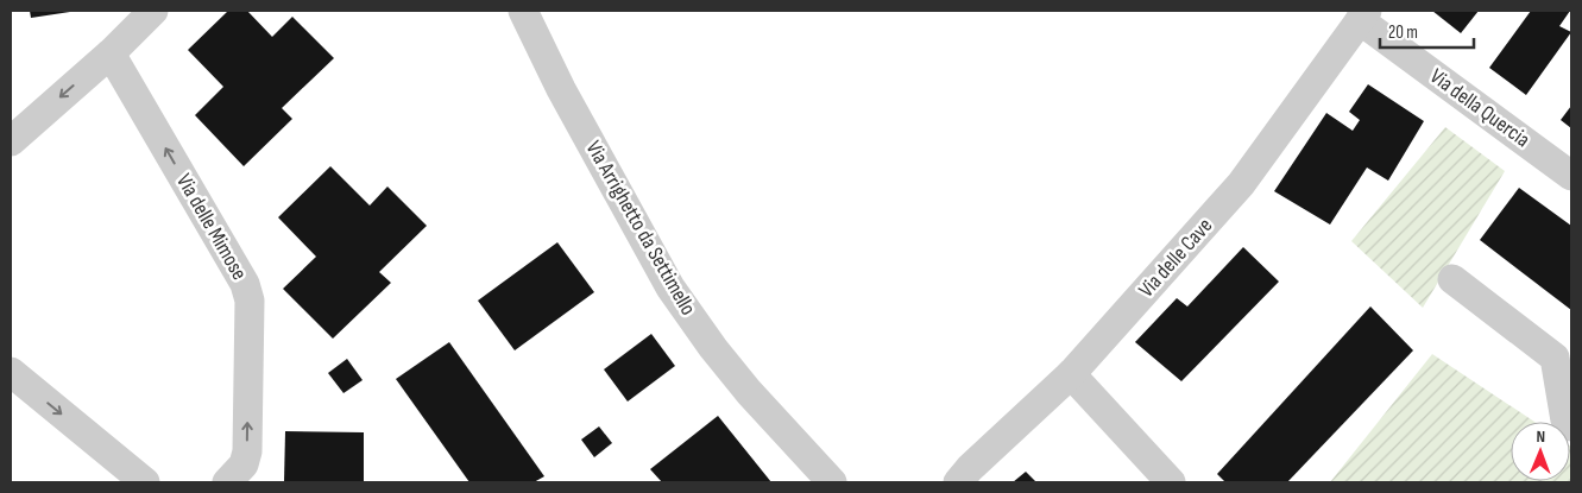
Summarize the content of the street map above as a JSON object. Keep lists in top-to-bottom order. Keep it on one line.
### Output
{"streets":{"street":["Via della Quercia","Via delle Mimose","Via Arrighetto da Settimello","Via delle Cave"]},"crossings":[["Via della Quercia","Via delle Cave"]],"one_way":["Via delle Mimose"],"scale_bar":"20 m","north":"top"}
